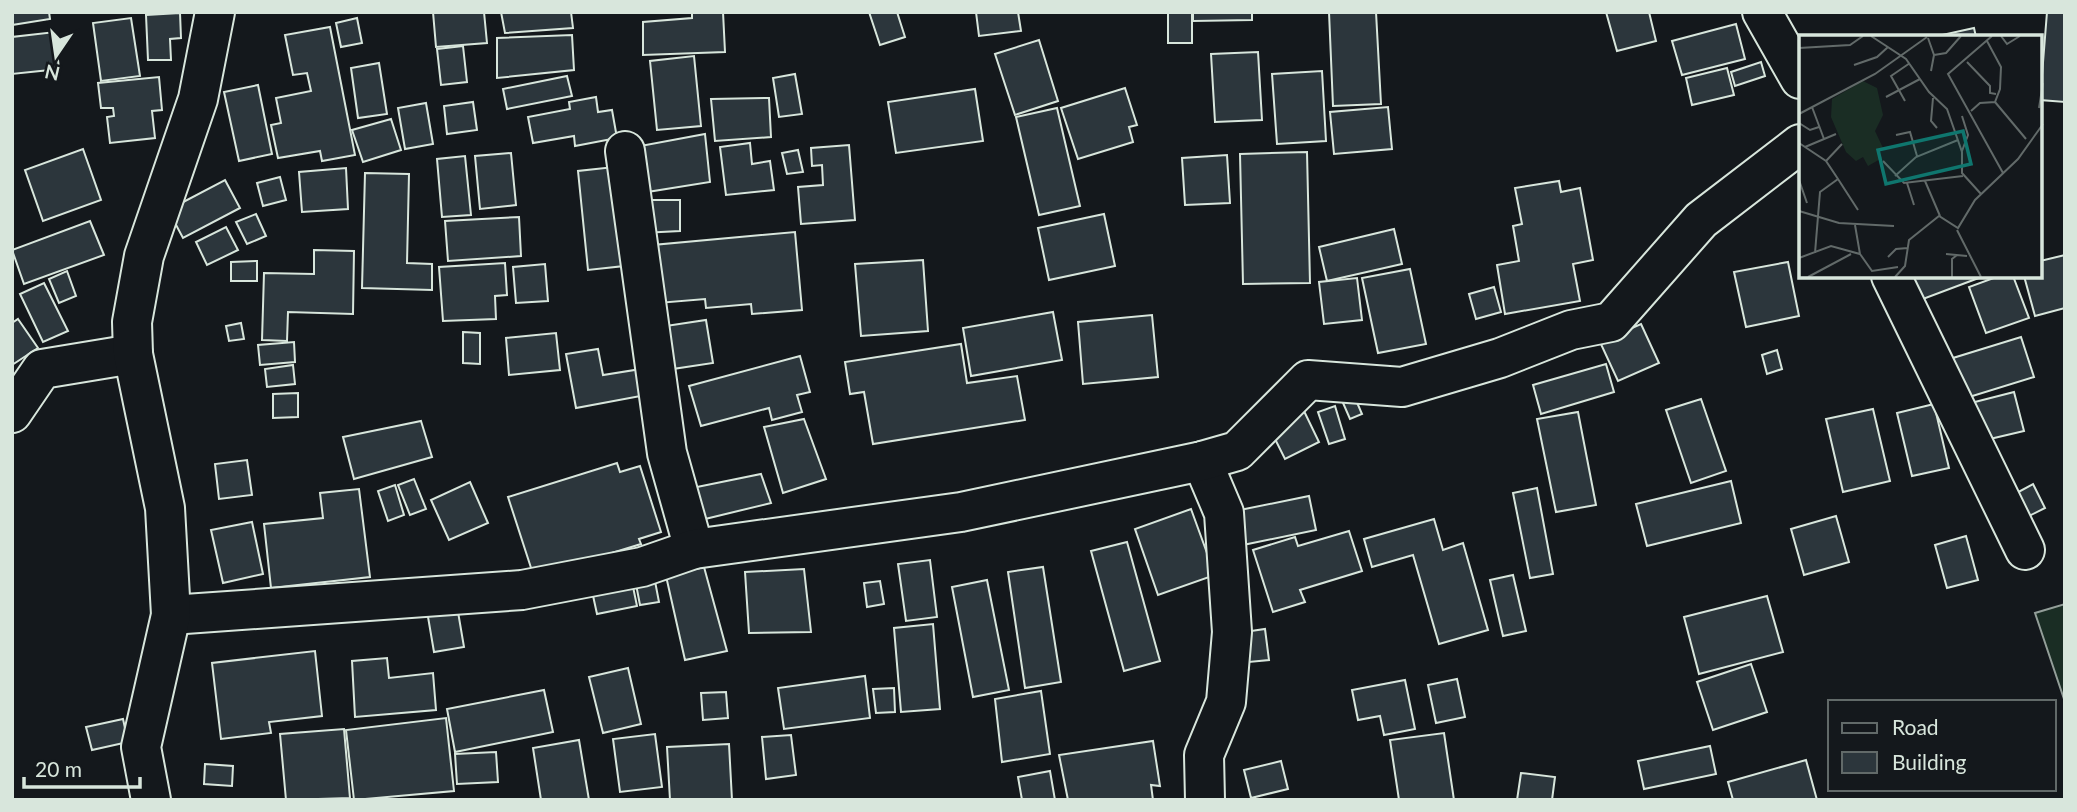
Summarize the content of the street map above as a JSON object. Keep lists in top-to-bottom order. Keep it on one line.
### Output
{"legend":["Road","Building"],"scale_bar":"20 m","north":"bottom"}
